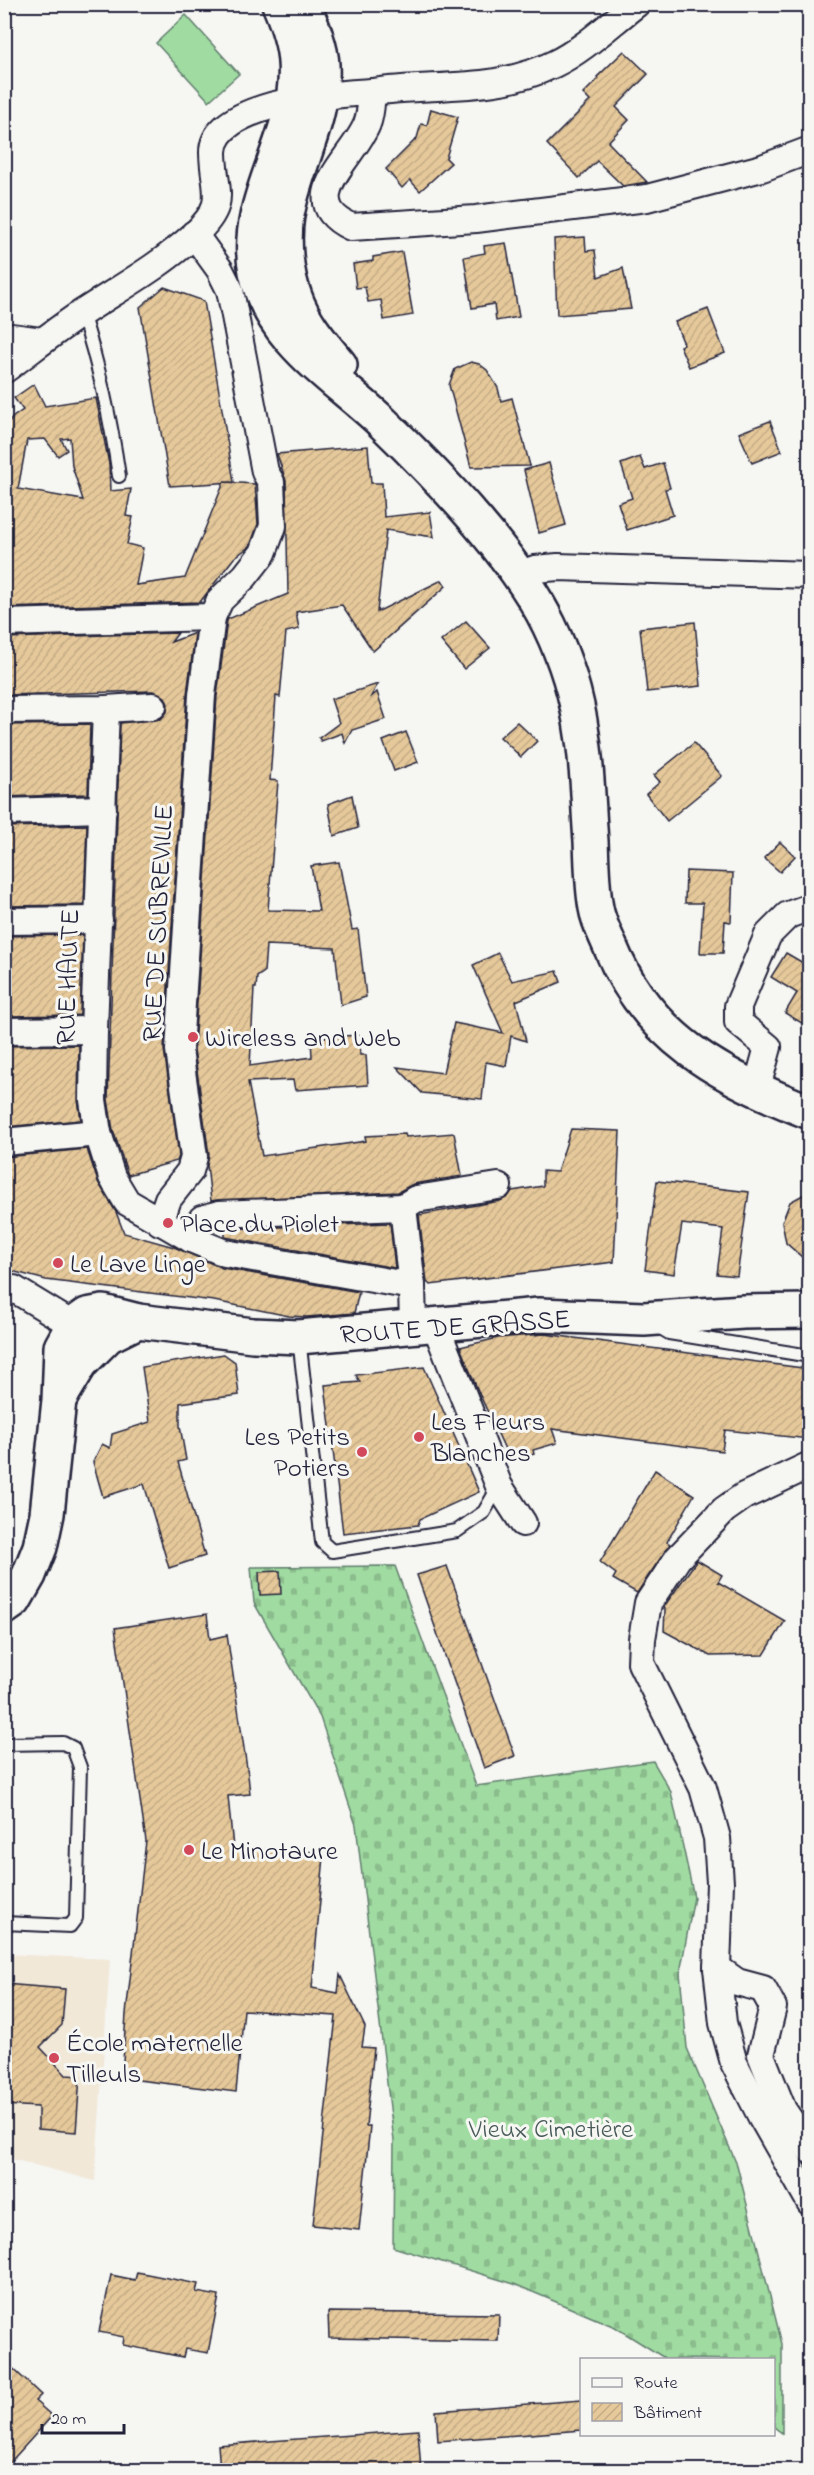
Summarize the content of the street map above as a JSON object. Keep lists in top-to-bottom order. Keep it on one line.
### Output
{"streets":{"street":["RUE DE SUBREVILLE","RUE HAUTE","ROUTE DE GRASSE"]},"crossings":[["RUE DE SUBREVILLE","RUE HAUTE"]],"parks":["Vieux Cimetière"],"places":["Wireless and Web","Place du Piolet","Le Lave Linge","Les Fleurs Blanches","Les Petits Potiers","Le Minotaure","École maternelle Tilleuls"],"legend":["Route","Bâtiment"],"scale_bar":"20 m"}
